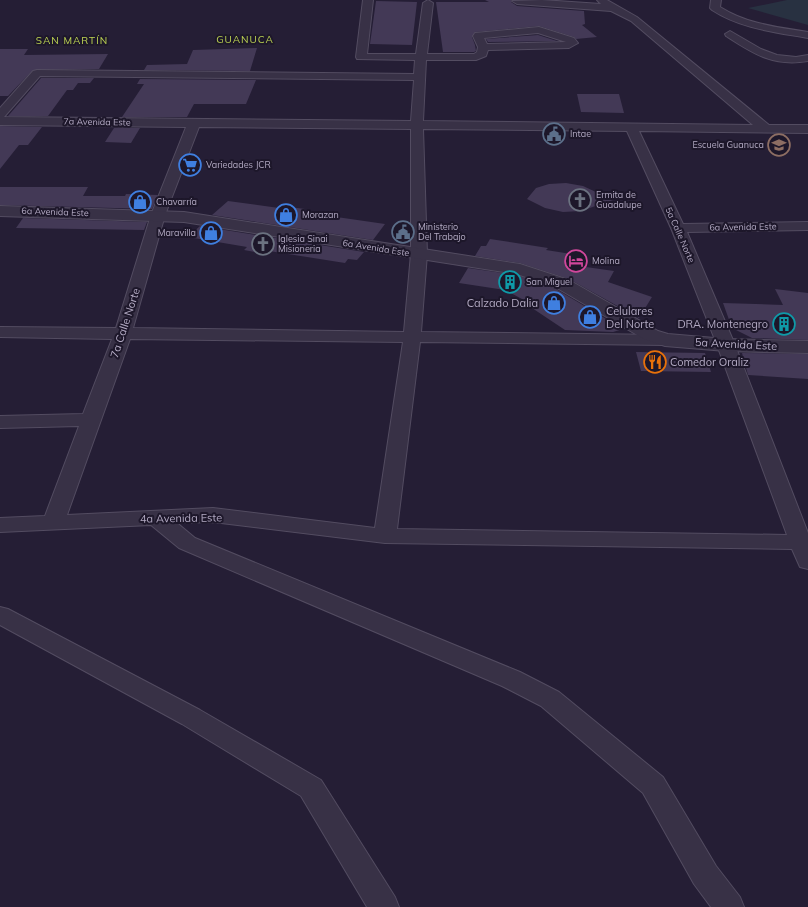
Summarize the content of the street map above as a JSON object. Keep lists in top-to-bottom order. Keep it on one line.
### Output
{"streets":{"street":["7a Avenida Este","6a Avenida Este","5a Calle Norte","7a Calle Norte","5a Avenida Este","4a Avenida Este"]},"crossings":[["7a Avenida Este","5a Calle Norte"],["7a Avenida Este","7a Calle Norte"],["6a Avenida Este","5a Calle Norte"],["6a Avenida Este","7a Calle Norte"],["6a Avenida Este","5a Avenida Este"],["5a Calle Norte","5a Avenida Este"],["5a Calle Norte","4a Avenida Este"],["7a Calle Norte","4a Avenida Este"]],"districts":["GUANUCA","SAN MARTÍN"],"places":{"public building":["Intae","Ministerio Del Trabajo"],"school or university":["Escuela Guanuca"],"supermarket":["Variedades JCR"],"church":["Ermita de Guadalupe","Iglesia Sinai Misioneria"],"shop":["Chavarría","Morazan","Maravilla","Calzado Dalia","Celulares Del Norte"],"hotel":["Molina"],"building":["San Miguel","DRA. Montenegro"],"restaurant":["Comedor Oraliz"]}}
